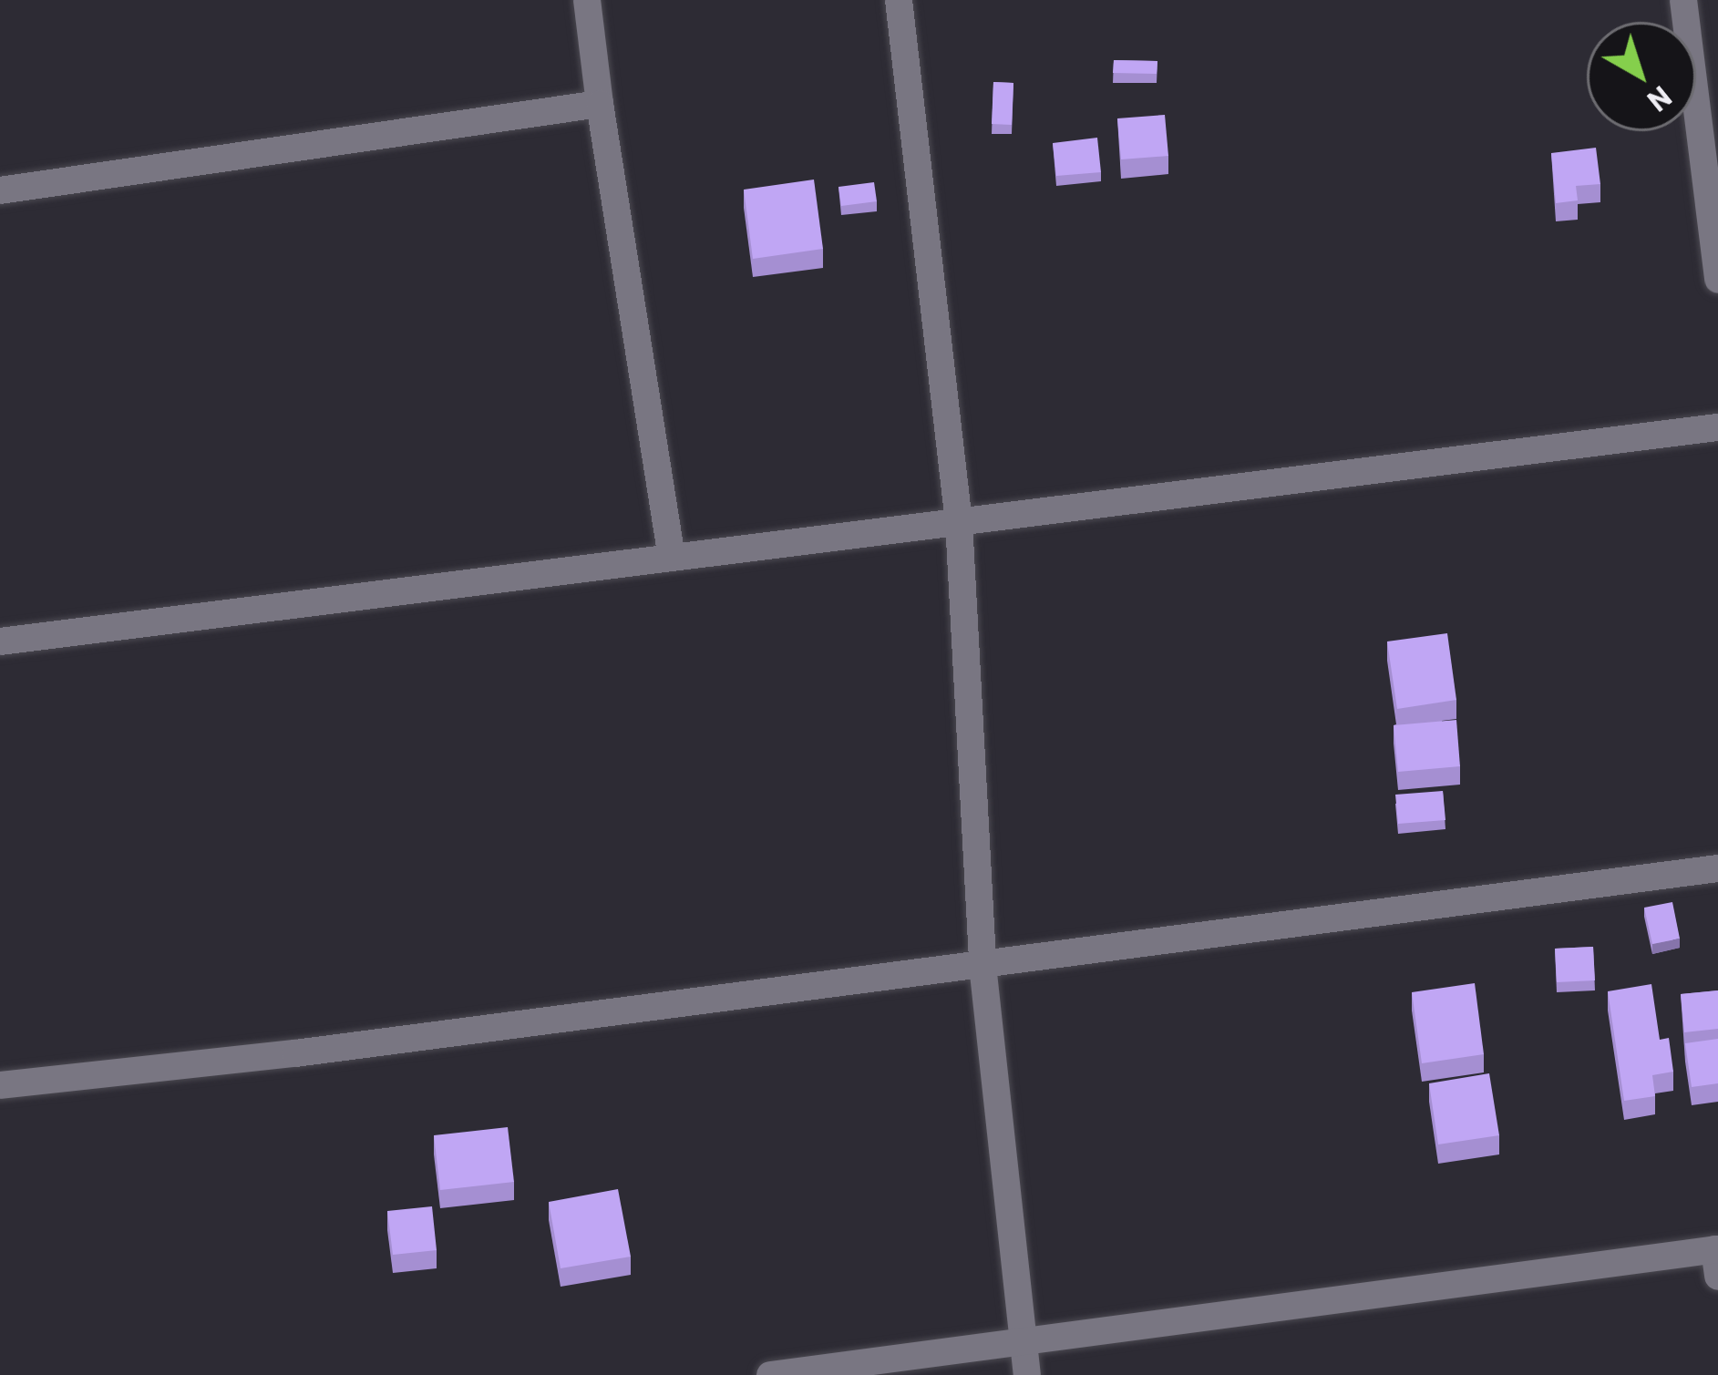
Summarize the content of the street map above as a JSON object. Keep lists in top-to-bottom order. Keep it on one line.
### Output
{"north":"bottom right"}
